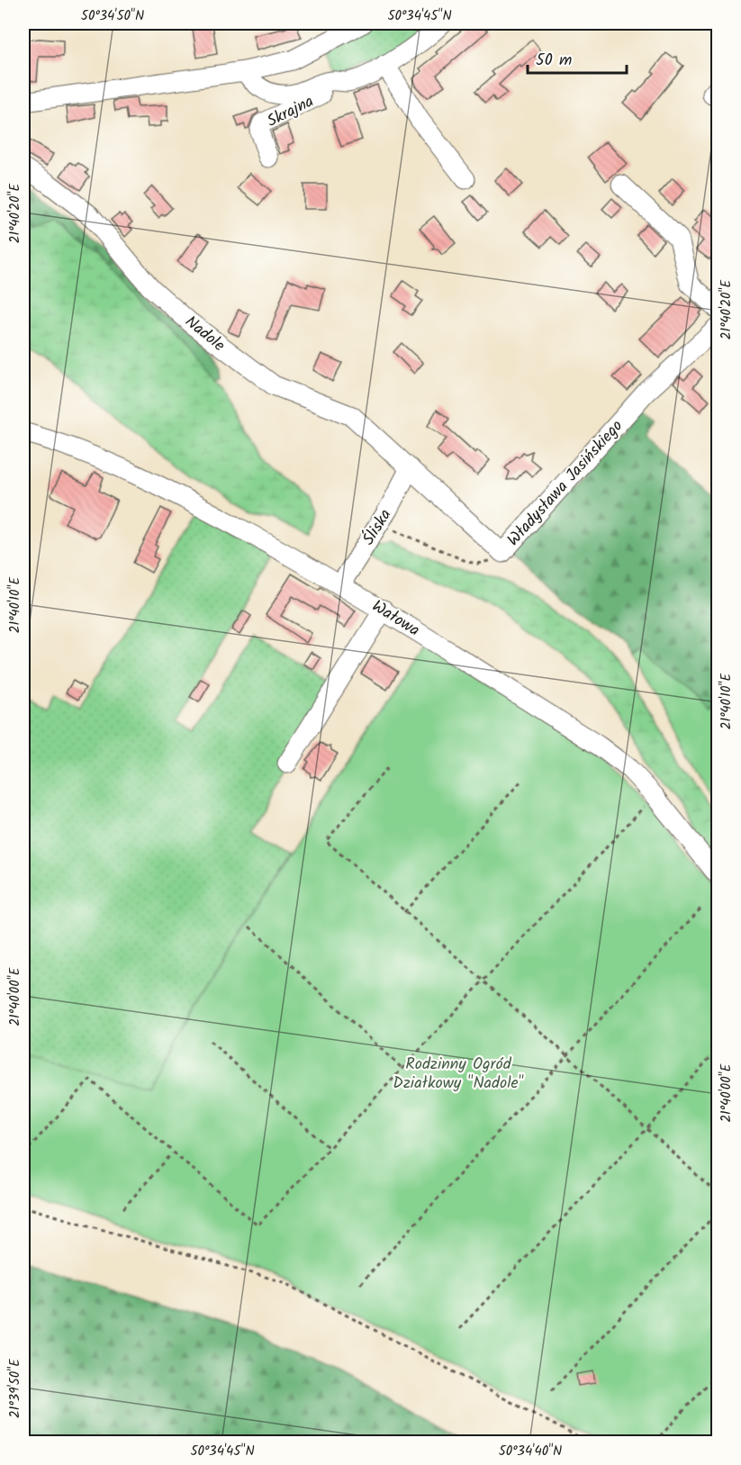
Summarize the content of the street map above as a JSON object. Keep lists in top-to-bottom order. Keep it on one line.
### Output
{"streets":{"street":["Skrajna","Nadole","Władysława Jasińskiego","Śliska","Wałowa"]},"crossings":[["Nadole","Władysława Jasińskiego"],["Nadole","Śliska"],["Władysława Jasińskiego","Śliska"],["Śliska","Wałowa"]],"parks":["Rodzinny Ogród Działkowy \"Nadole\""],"scale_bar":"50 m","coordinates":["50°34'50\"N","50°34'45\"N","21°40'20\"E","21°40'10\"E","21°40'00\"E","21°39'50\"E","50°34'40\"N"]}
